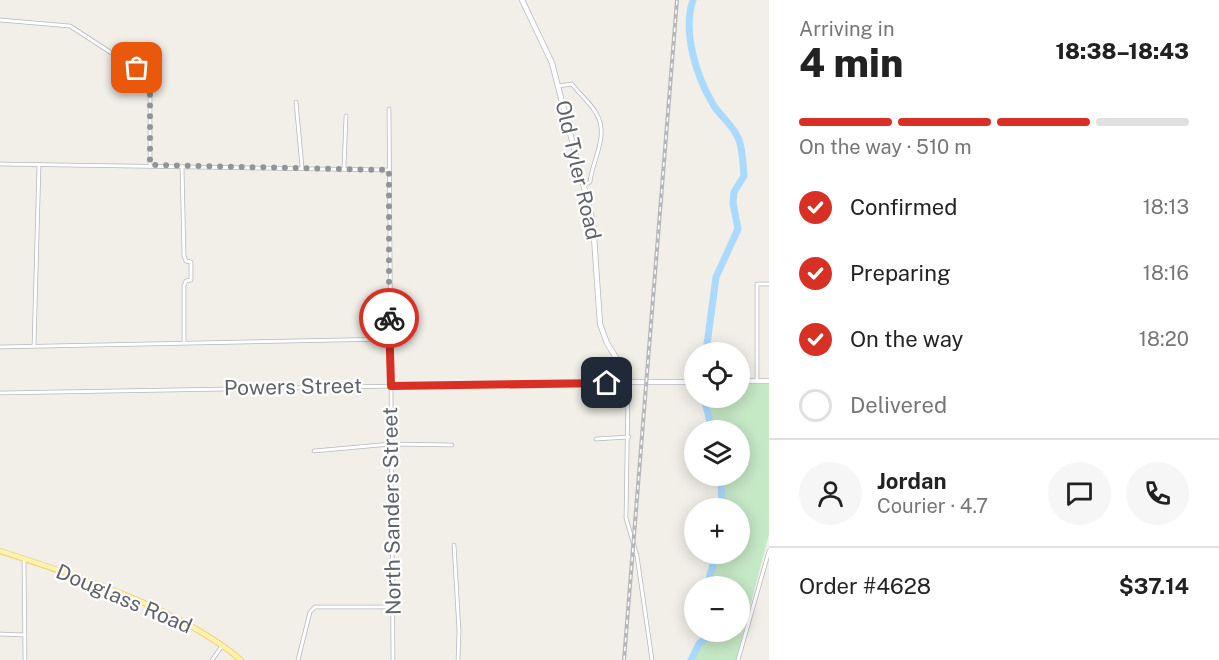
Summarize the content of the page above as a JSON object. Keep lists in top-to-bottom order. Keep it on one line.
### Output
{"streets":{"main road":["Douglass Road"],"street":["Old Tyler Road","Powers Street","North Sanders Street"]},"crossings":[["Old Tyler Road","Powers Street"],["Powers Street","North Sanders Street"]],"page":{"heading":["4 min","Arriving in","18:38–18:43"],"panel":["Jordan","Courier · 4.7","Order #4628","$37.14"],"bar":"On the way · 510 m","list":[["Confirmed","18:13"],["Preparing","18:16"],["On the way","18:20"],"Delivered"],"map_buttons":["+","−"]}}
